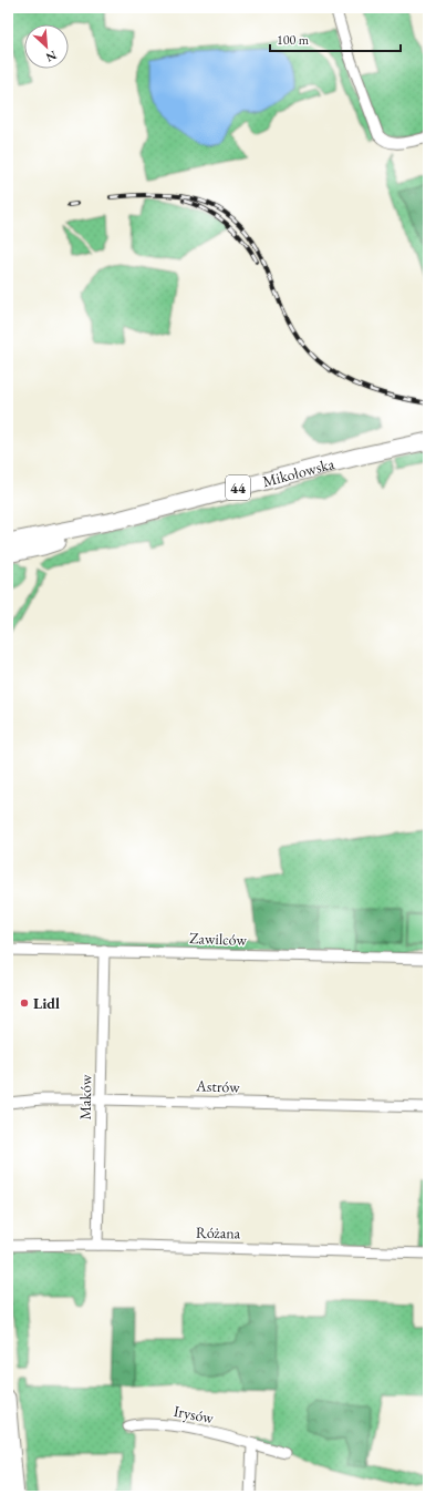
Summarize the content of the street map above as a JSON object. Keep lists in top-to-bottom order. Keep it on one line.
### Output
{"streets":{"main road":["Mikołowska","44"],"street":["Zawilców","Astrów","Maków","Różana","Irysów"]},"crossings":[["Zawilców","Maków"],["Astrów","Maków"],["Maków","Różana"]],"places":["Lidl"],"scale_bar":"100 m","north":"bottom right"}
